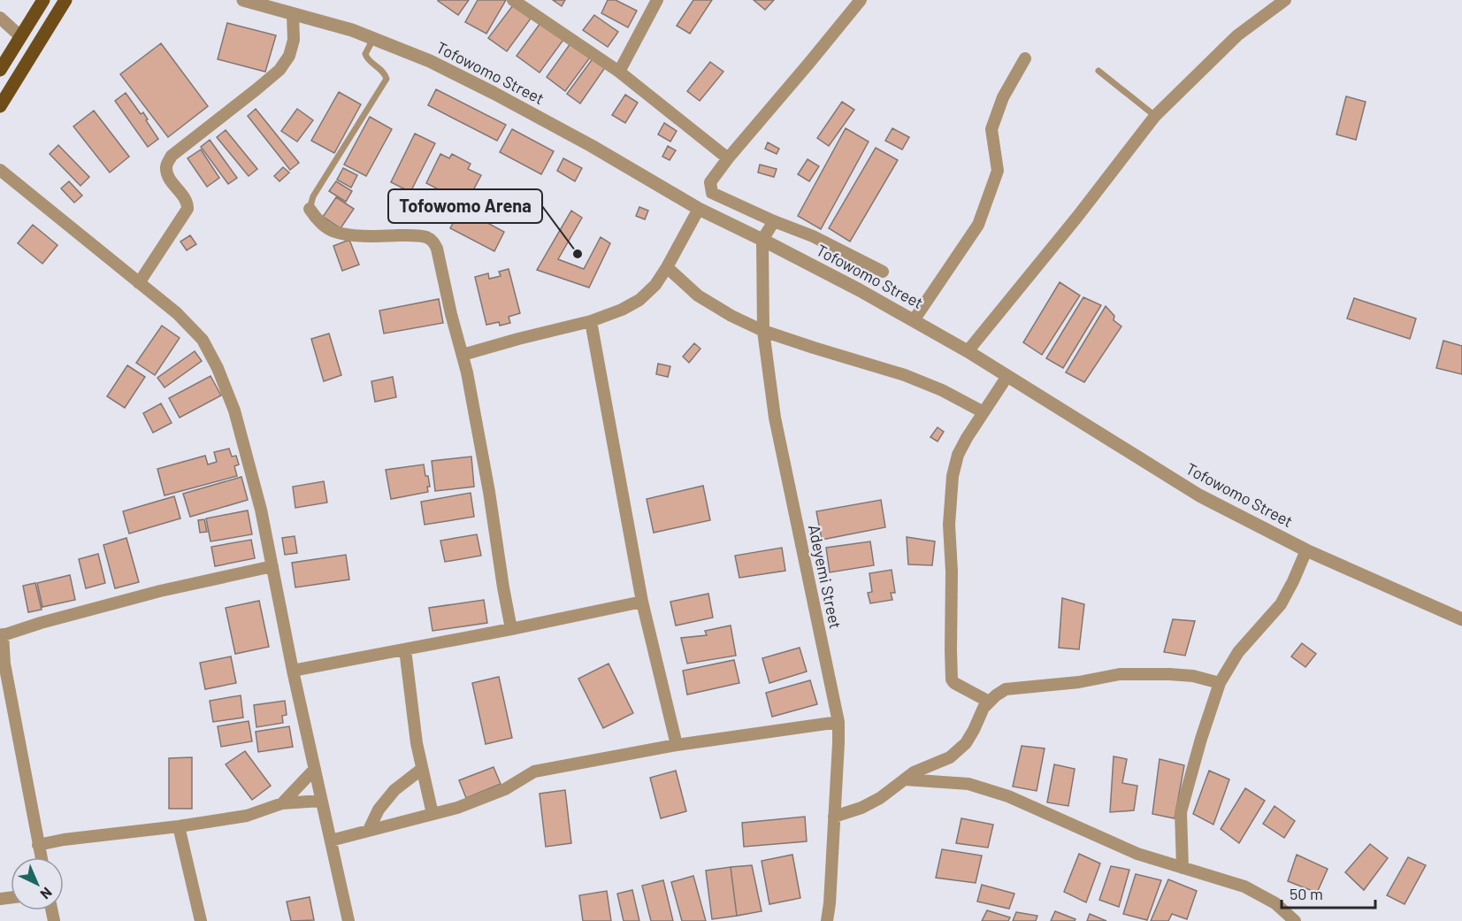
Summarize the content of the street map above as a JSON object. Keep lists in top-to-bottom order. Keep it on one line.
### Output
{"streets":{"street":["Tofowomo Street","Adeyemi Street"]},"crossings":[["Tofowomo Street","Adeyemi Street"]],"places":["Tofowomo Arena"],"scale_bar":"50 m","north":"bottom right"}
